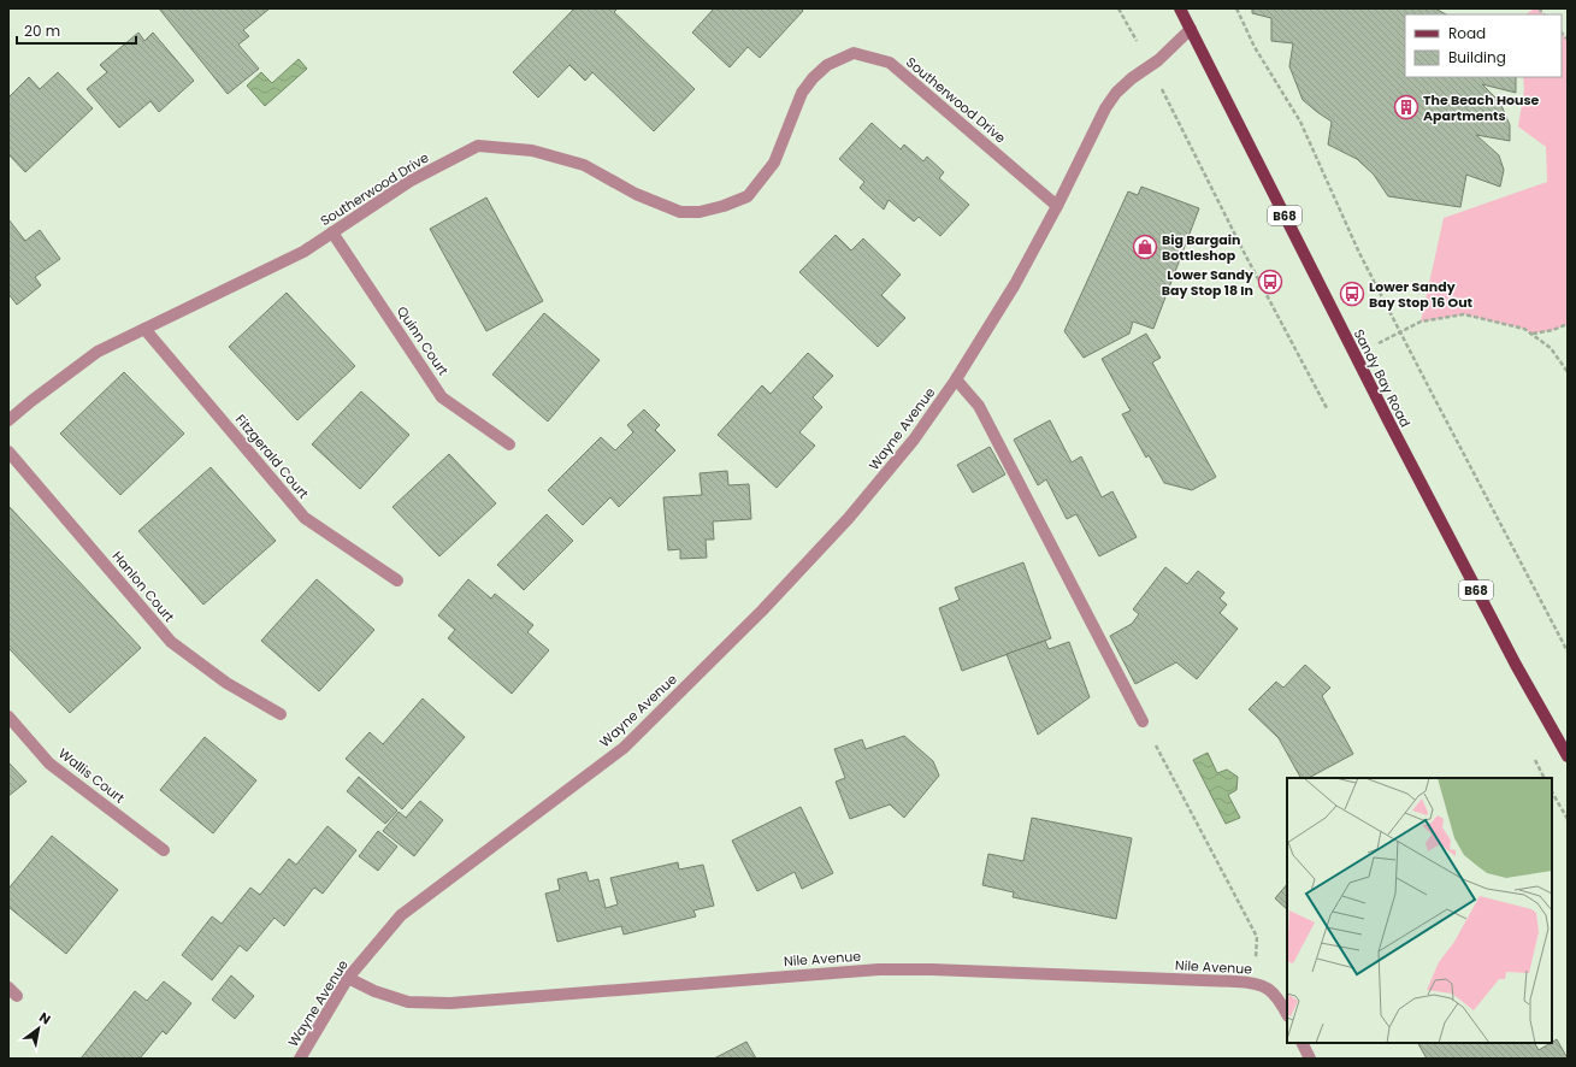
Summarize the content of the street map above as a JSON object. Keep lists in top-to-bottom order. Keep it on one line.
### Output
{"streets":{"main road":["B68","Sandy Bay Road"],"street":["Southerwood Drive","Quinn Court","Wayne Avenue","Fitzgerald Court","Hanlon Court","Wallis Court","Nile Avenue"]},"crossings":[["Southerwood Drive","Quinn Court"],["Southerwood Drive","Wayne Avenue"],["Southerwood Drive","Fitzgerald Court"],["Sandy Bay Road","Wayne Avenue"],["Wayne Avenue","Nile Avenue"]],"places":{"building":["The Beach House Apartments"],"shop":["Big Bargain Bottleshop"],"bus stop":["Lower Sandy Bay Stop 18 In","Lower Sandy Bay Stop 16 Out"]},"legend":["Road","Building"],"scale_bar":"20 m","north":"top right"}
